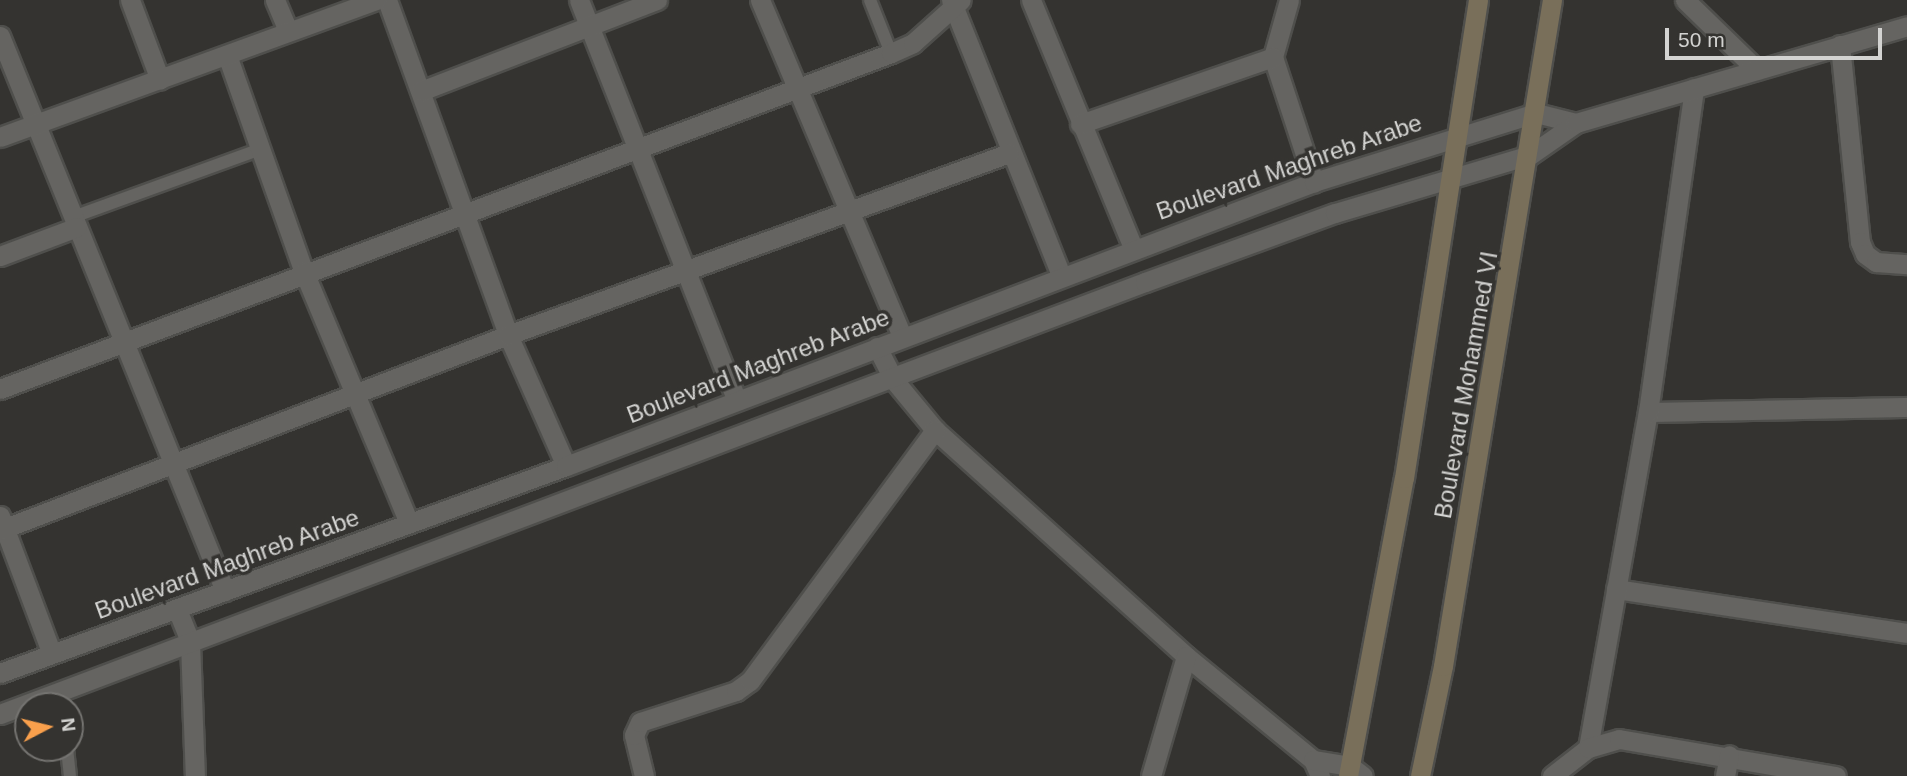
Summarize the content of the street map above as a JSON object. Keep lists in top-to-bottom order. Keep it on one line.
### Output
{"streets":{"main road":["Boulevard Mohammed VI"],"street":["Boulevard Maghreb Arabe"]},"crossings":[["Boulevard Maghreb Arabe","Boulevard Mohammed VI"]],"scale_bar":"50 m","north":"right"}
